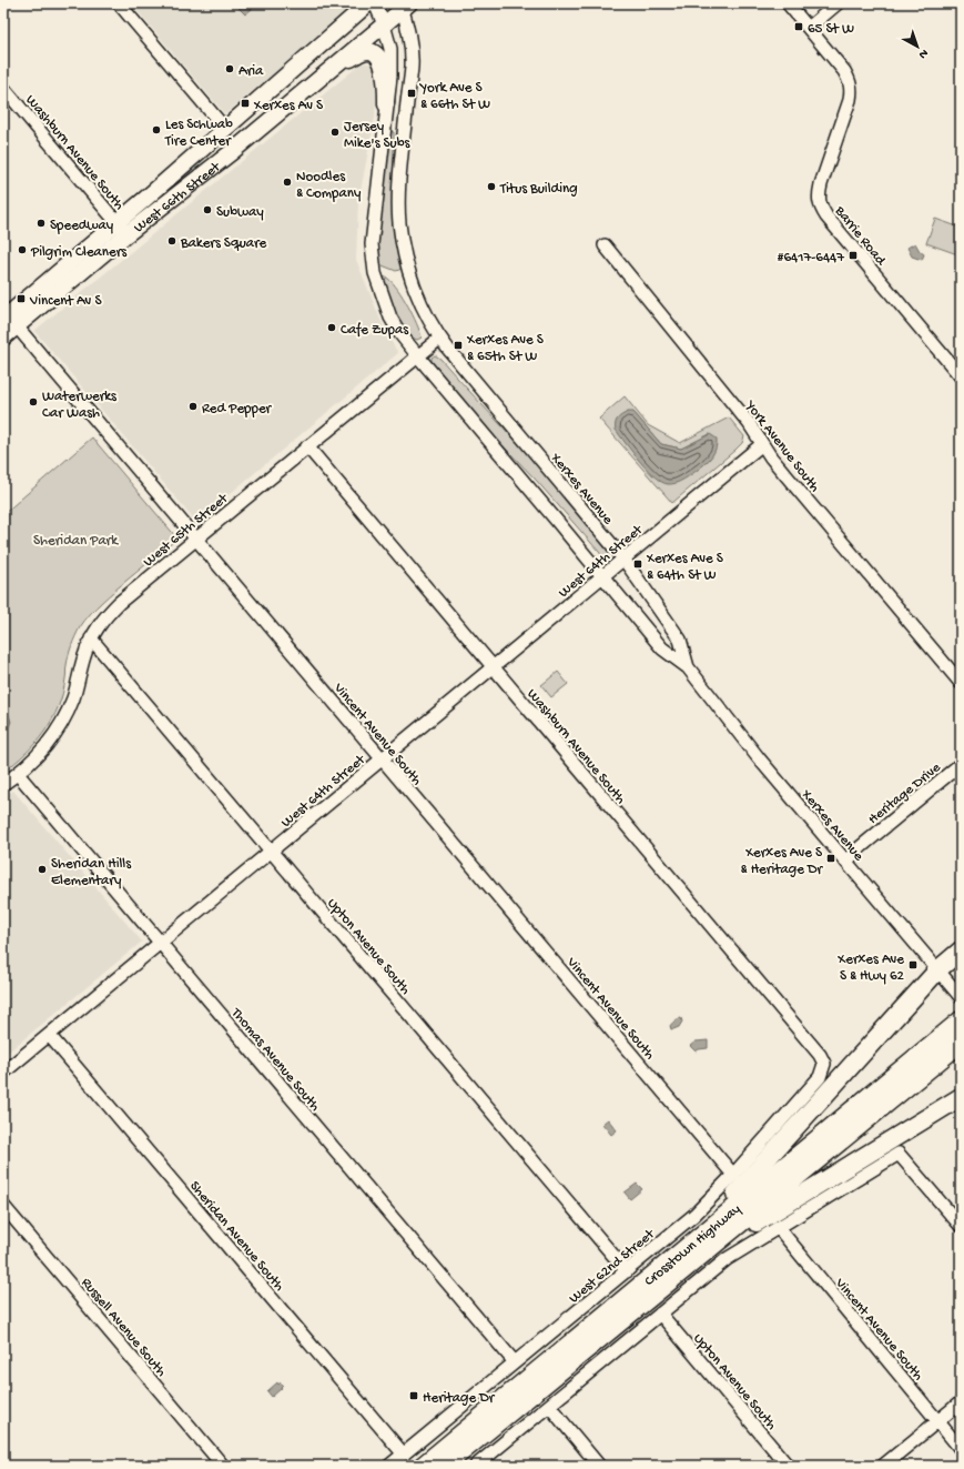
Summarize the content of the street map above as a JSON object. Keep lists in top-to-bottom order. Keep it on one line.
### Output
{"streets":{"highway":["Crosstown Highway"],"main road":["West 66th Street"],"street":["Washburn Avenue South","Barrie Road","York Avenue South","Xerxes Avenue","West 65th Street","West 64th Street","Vincent Avenue South","Heritage Drive","Upton Avenue South","Thomas Avenue South","Sheridan Avenue South","West 62nd Street","Russell Avenue South"]},"crossings":[["Washburn Avenue South","West 66th Street"],["Washburn Avenue South","West 65th Street"],["Washburn Avenue South","West 64th Street"],["Washburn Avenue South","West 62nd Street"],["West 66th Street","Vincent Avenue South"],["York Avenue South","West 64th Street"],["Xerxes Avenue","West 65th Street"],["Xerxes Avenue","West 64th Street"],["Xerxes Avenue","Heritage Drive"],["West 65th Street","Vincent Avenue South"],["West 65th Street","Upton Avenue South"],["West 65th Street","Thomas Avenue South"],["West 64th Street","Vincent Avenue South"],["West 64th Street","Upton Avenue South"],["West 64th Street","Thomas Avenue South"],["West 64th Street","Sheridan Avenue South"],["Vincent Avenue South","West 62nd Street"],["Upton Avenue South","West 62nd Street"],["Thomas Avenue South","West 62nd Street"],["Sheridan Avenue South","West 62nd Street"]],"parks":["Sheridan Park"],"places":{"transit":["65 St W","York Ave S & 66th St W","Xerxes Av S","#6417-6447","Vincent Av S","Xerxes Ave S & 65th St W","Xerxes Ave S & 64th St W","Xerxes Ave S & Heritage Dr","Xerxes Ave S & Hwy 62","Heritage Dr"],"other":["Aria","Les Schwab Tire Center","Jersey Mike's Subs","Noodles & Company","Titus Building","Subway","Speedway","Bakers Square","Pilgrim Cleaners","Cafe Zupas","Waterwerks Car Wash","Red Pepper","Sheridan Hills Elementary"]},"north":"bottom right"}
